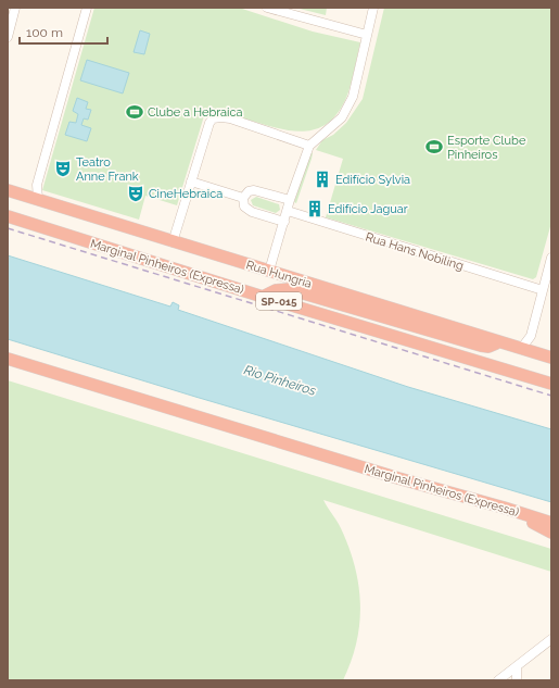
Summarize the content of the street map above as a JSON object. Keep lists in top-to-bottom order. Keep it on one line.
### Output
{"streets":{"highway":["Marginal Pinheiros (Expressa)","Rua Hungria","SP-015"],"street":["Rua Hans Nobiling"]},"water":["Rio Pinheiros"],"places":{"sports":["Clube a Hebraica","Esporte Clube Pinheiros"],"theatre":["Teatro Anne Frank","CineHebraica"],"building":["Edifício Sylvia","Edifício Jaguar"]},"scale_bar":"100 m"}
